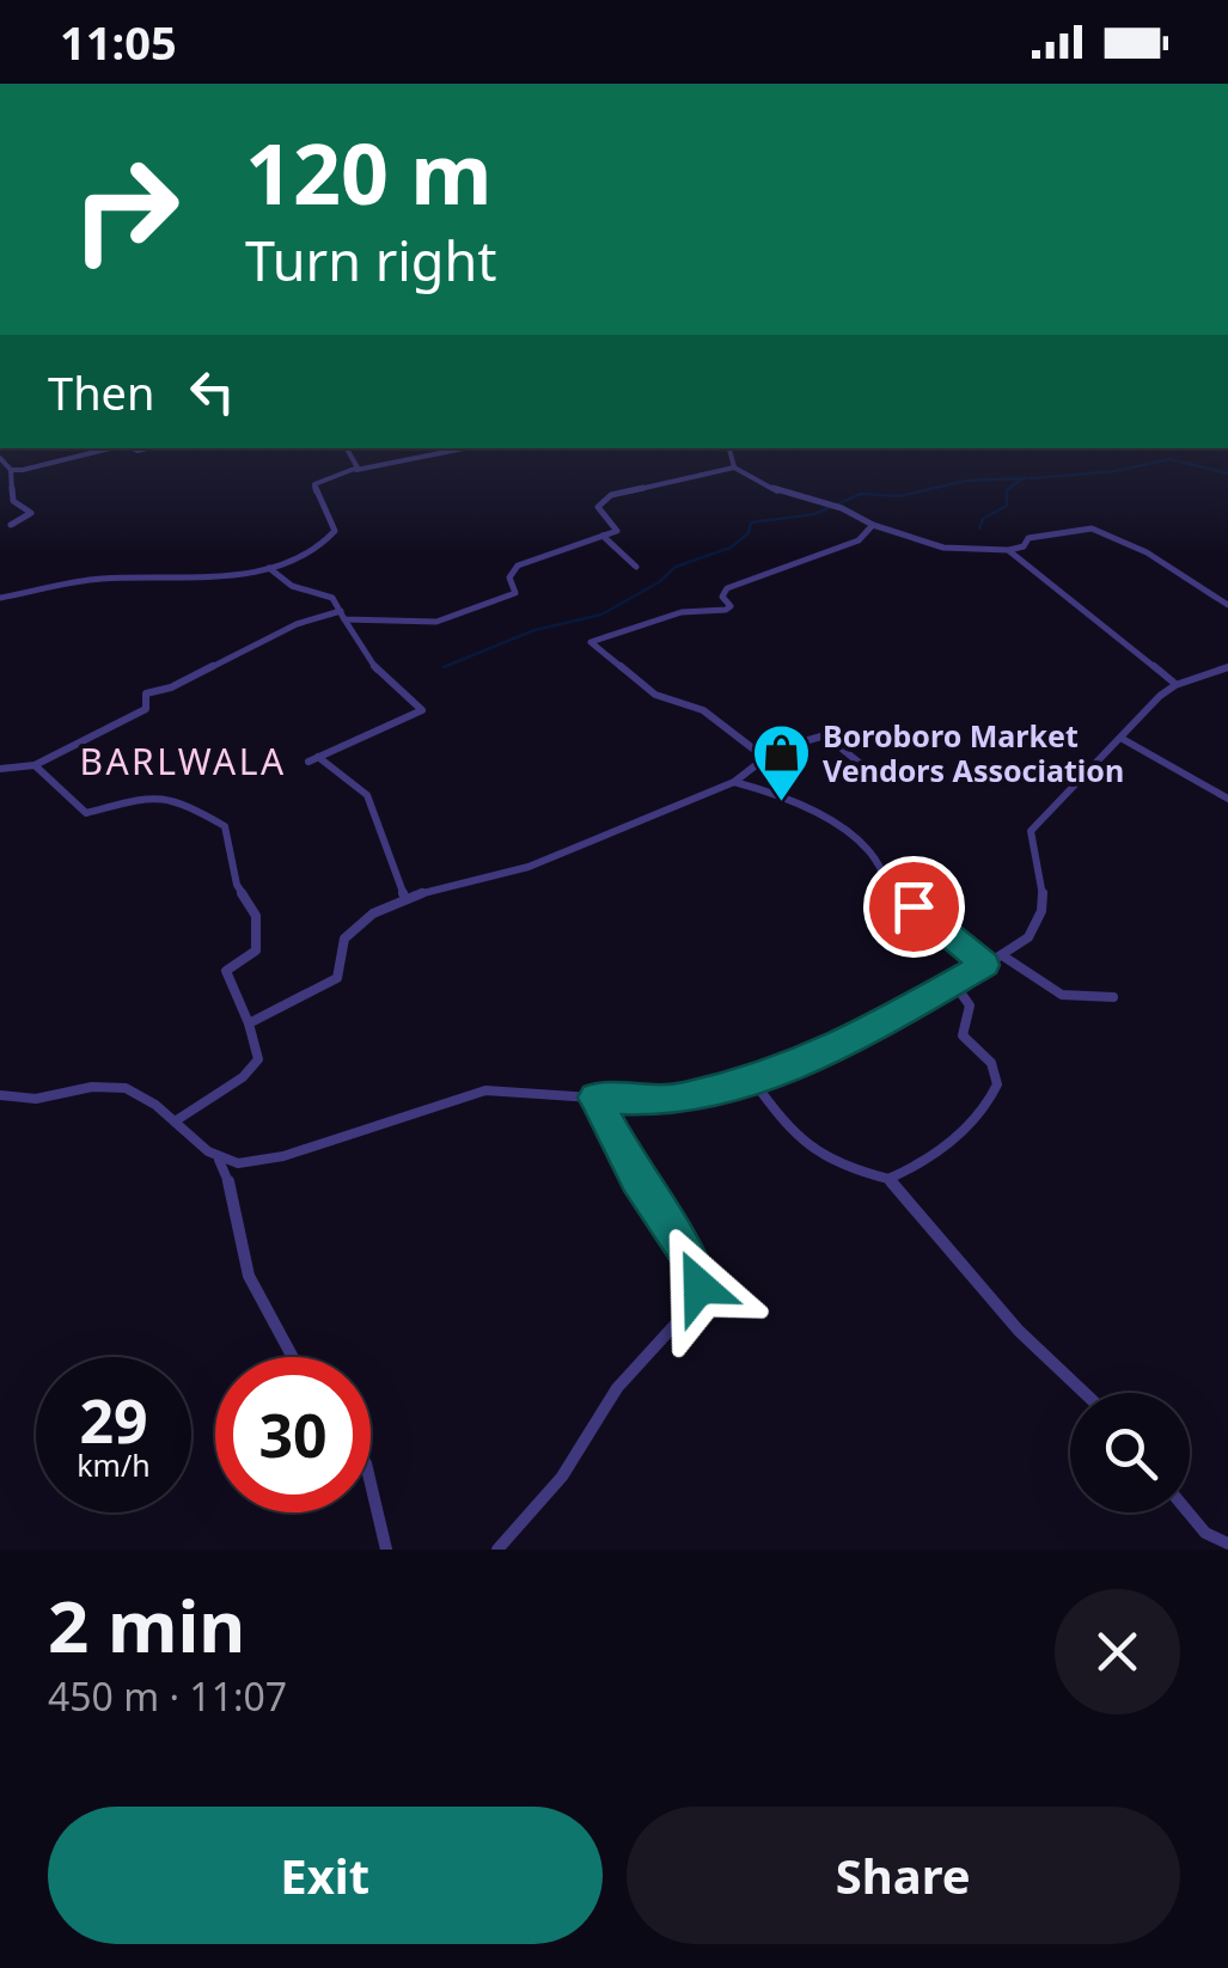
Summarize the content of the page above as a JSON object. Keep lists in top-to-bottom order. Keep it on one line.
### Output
{"districts":["BARLWALA"],"places":{"shop":["Boroboro Market Vendors Association"]},"page":{"status":"11:05","turn":["120 m","Turn right"],"then":"Then","speed":"29 km/h","limit":"30","heading":["2 min","450 m · 11:07"],"buttons":["Exit","Share"]}}
